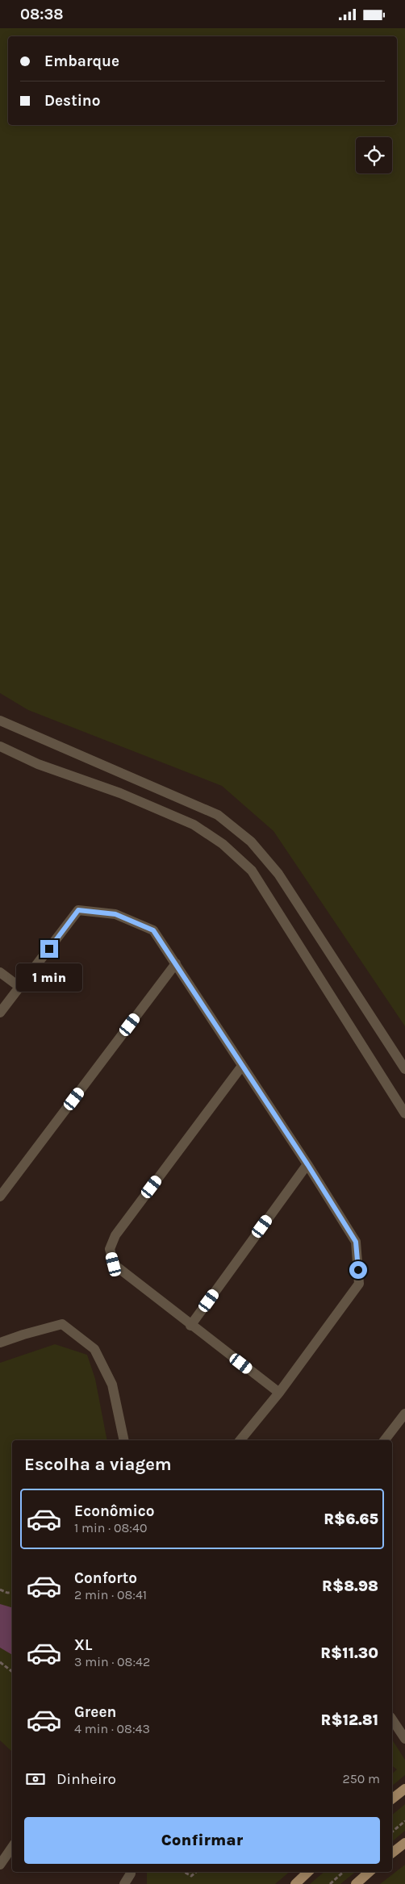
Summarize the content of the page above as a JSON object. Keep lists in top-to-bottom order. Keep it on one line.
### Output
{"page":{"status":"08:38","banner":["Embarque","Destino"],"bubble":"1 min","heading":"Escolha a viagem","list":[{"name":"Econômico","note":"1 min · 08:40","value":"R$6.65"},{"name":"Conforto","note":"2 min · 08:41","value":"R$8.98"},{"name":"XL","note":"3 min · 08:42","value":"R$11.30"},{"name":"Green","note":"4 min · 08:43","value":"R$12.81"}],"pay":["Dinheiro","250 m"],"buttons":"Confirmar"}}
